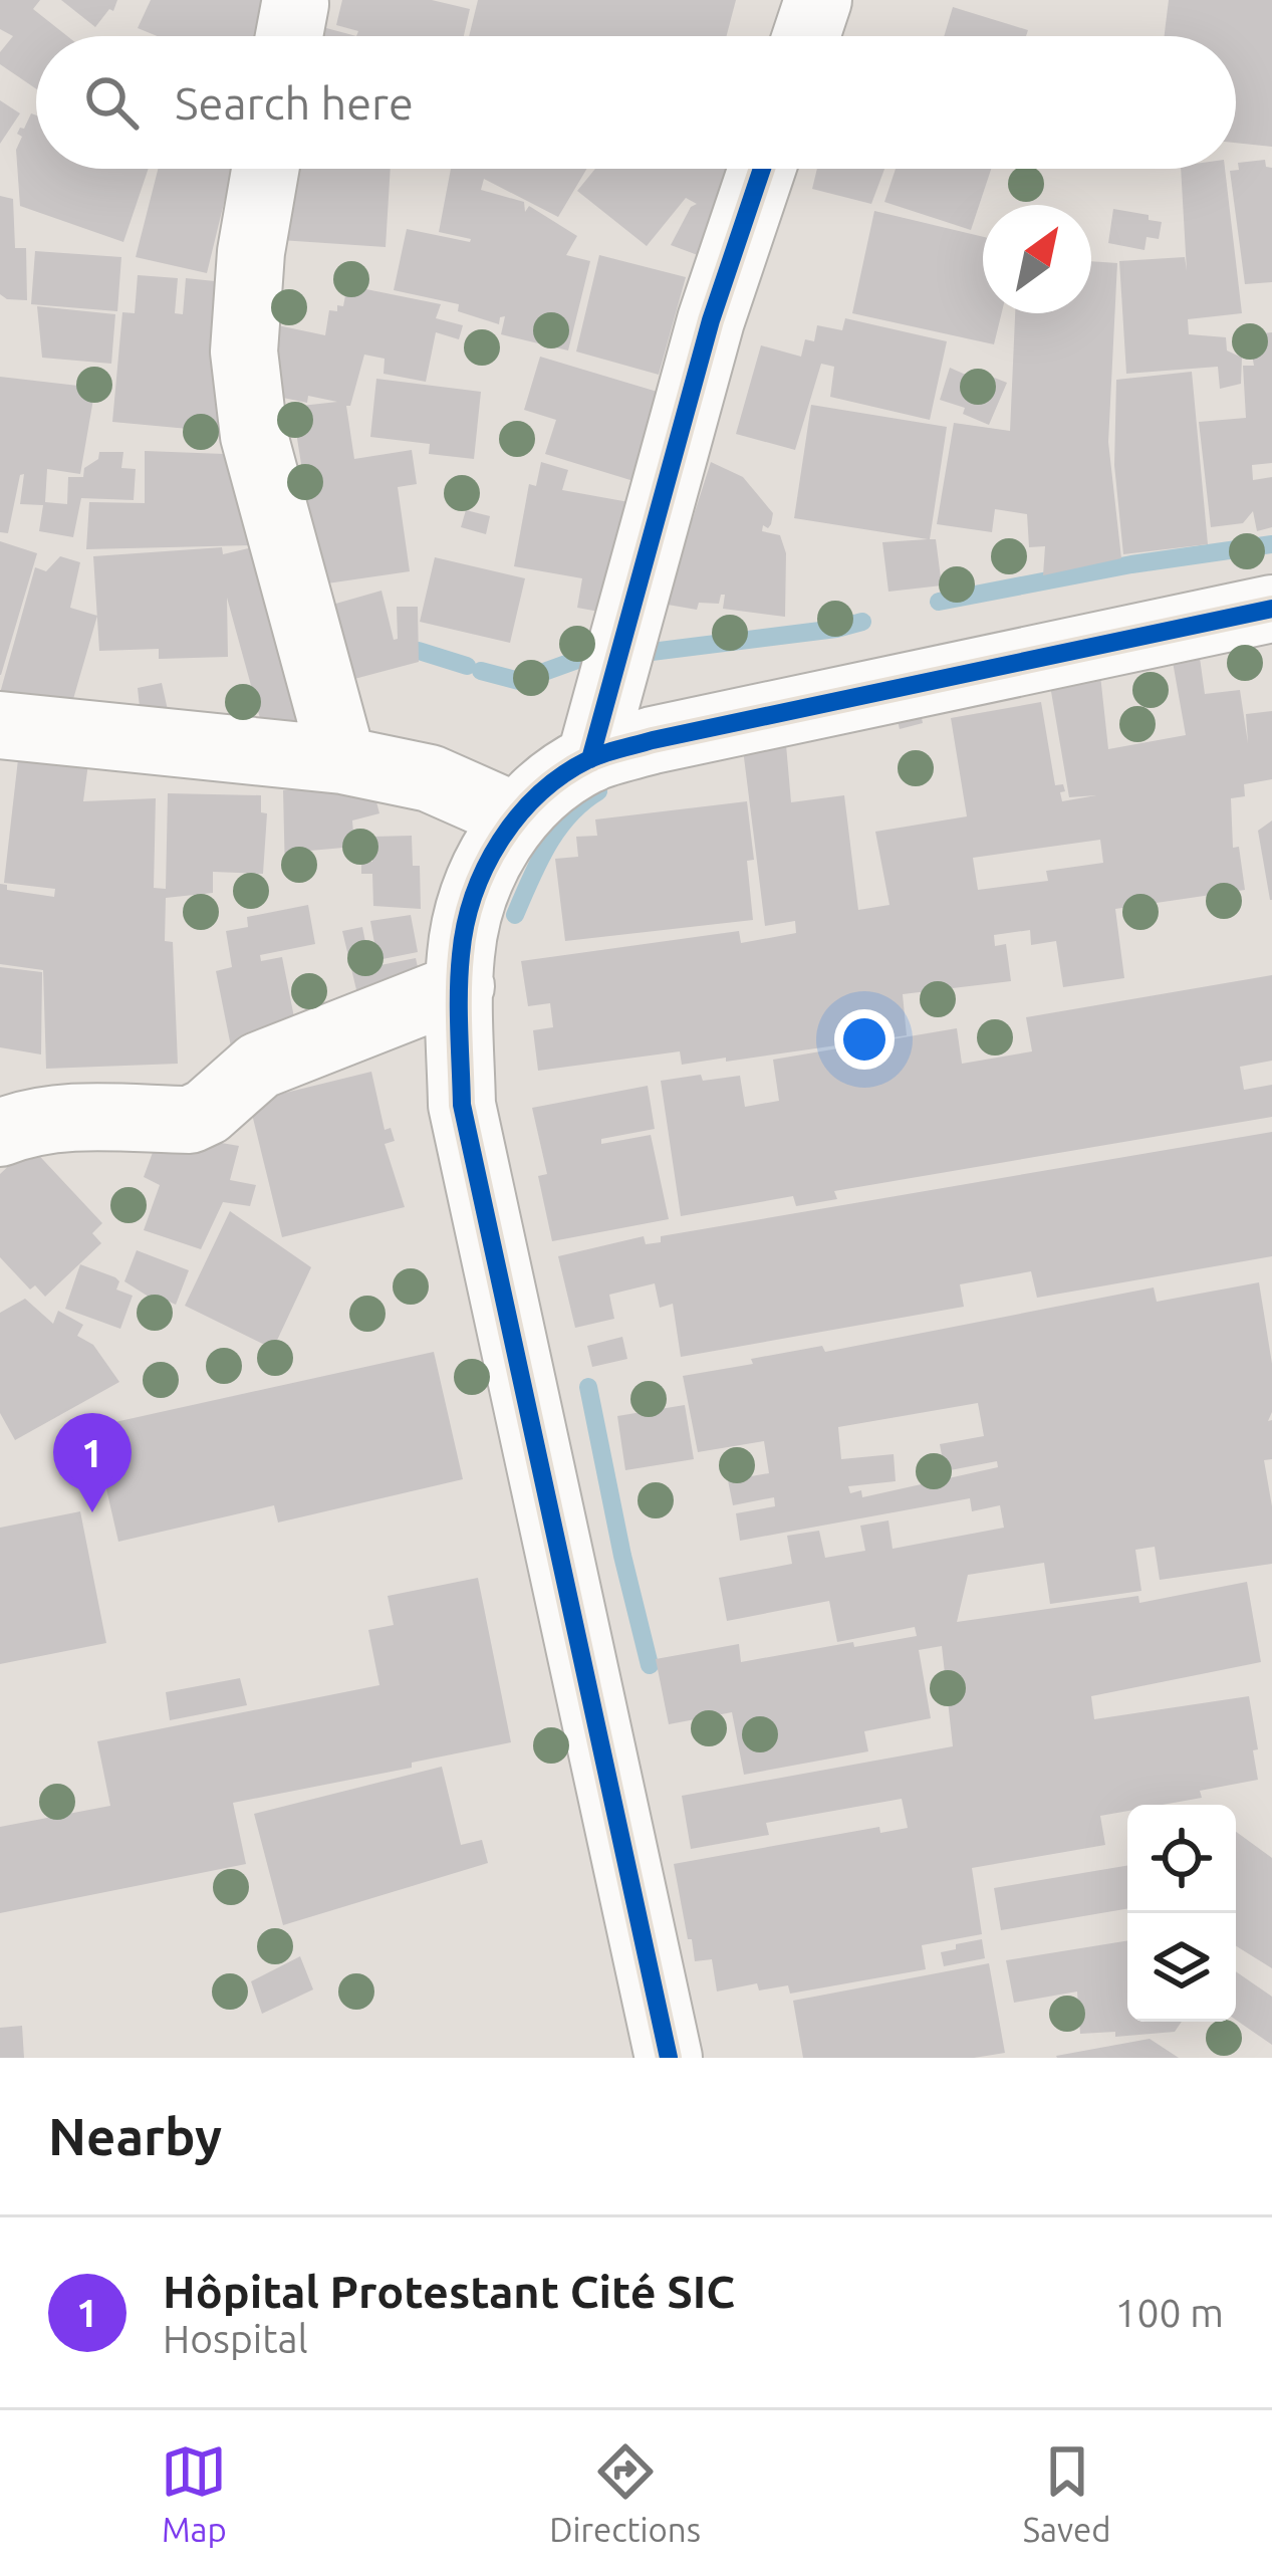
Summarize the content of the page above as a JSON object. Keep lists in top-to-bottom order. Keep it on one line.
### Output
{"north":"top right","page":{"search":"Search here","pins":"1","heading":"Nearby","list":[{"mark":"1","name":"Hôpital Protestant Cité SIC","note":"Hospital","value":"100 m"}],"nav":["Map","Directions","Saved"]}}
